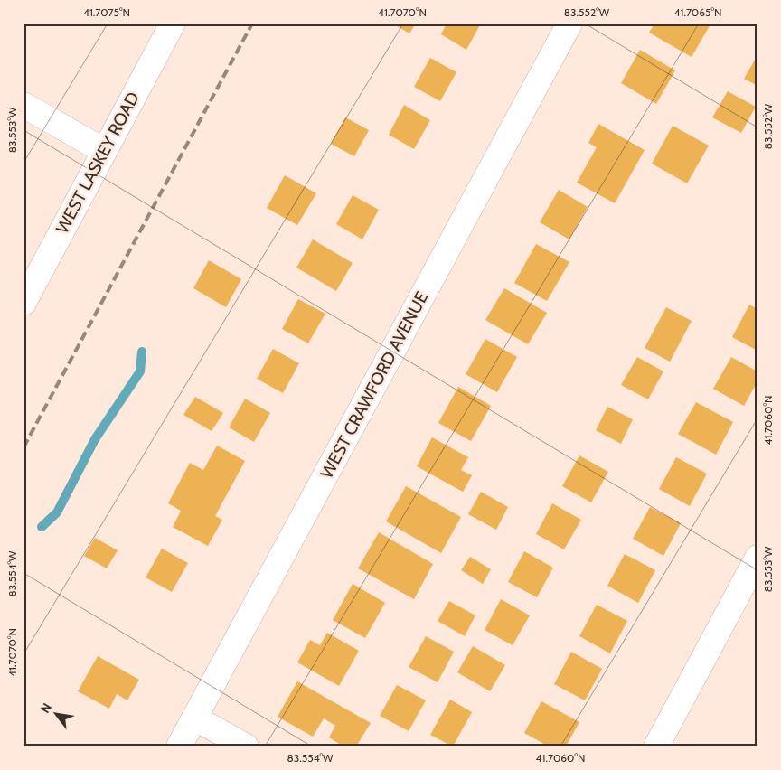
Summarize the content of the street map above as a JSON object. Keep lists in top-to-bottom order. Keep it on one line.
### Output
{"streets":{"street":["WEST LASKEY ROAD","WEST CRAWFORD AVENUE"]},"north":"top left","coordinates":["41.7075°N","41.7070°N","83.552°W","41.7065°N","83.553°W","41.7060°N","83.554°W"]}
